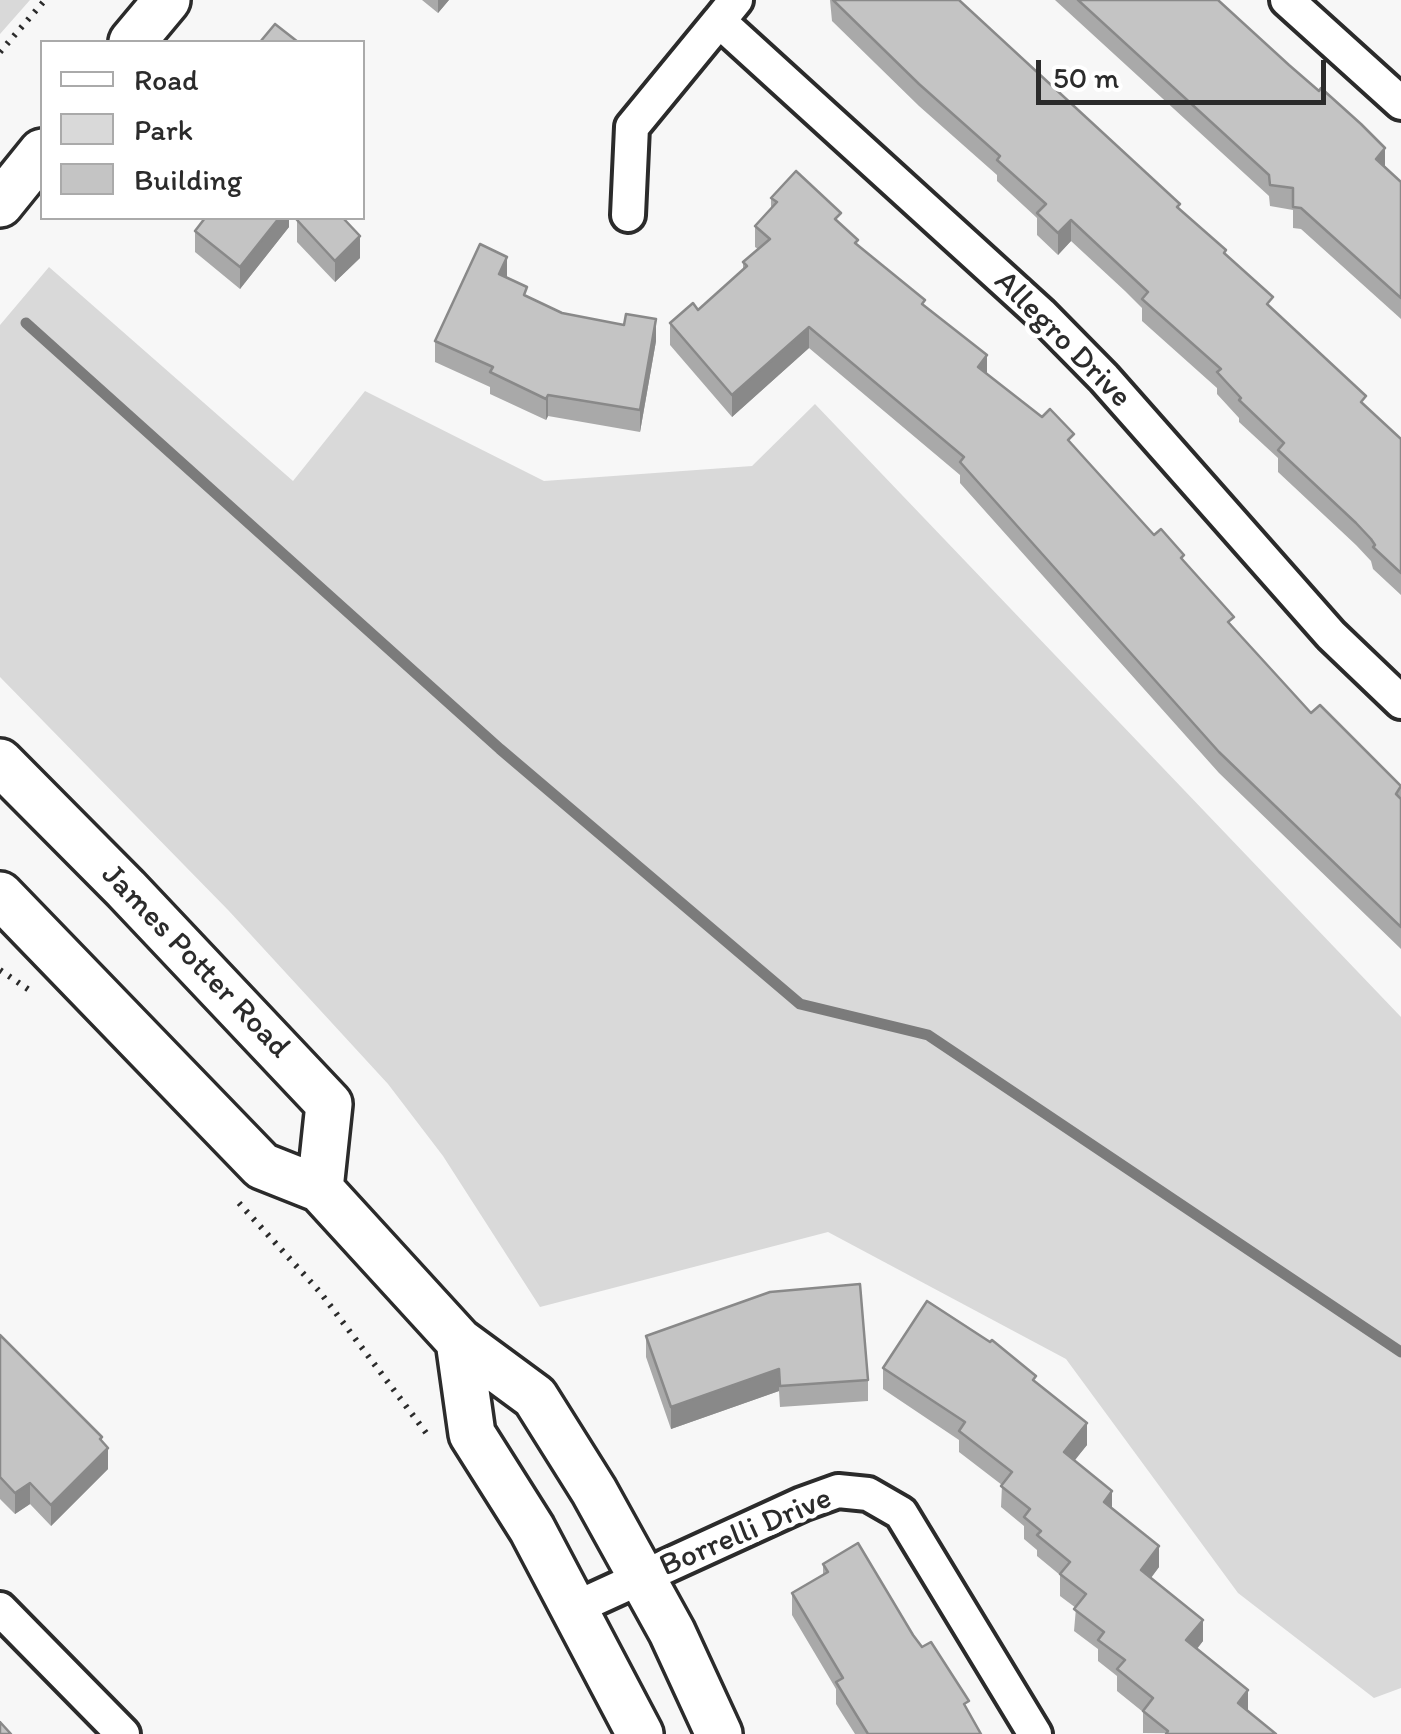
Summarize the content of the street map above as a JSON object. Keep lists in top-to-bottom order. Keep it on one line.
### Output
{"streets":{"main road":["James Potter Road"],"street":["Allegro Drive","Borrelli Drive"]},"legend":["Road","Park","Building"],"scale_bar":"50 m"}
